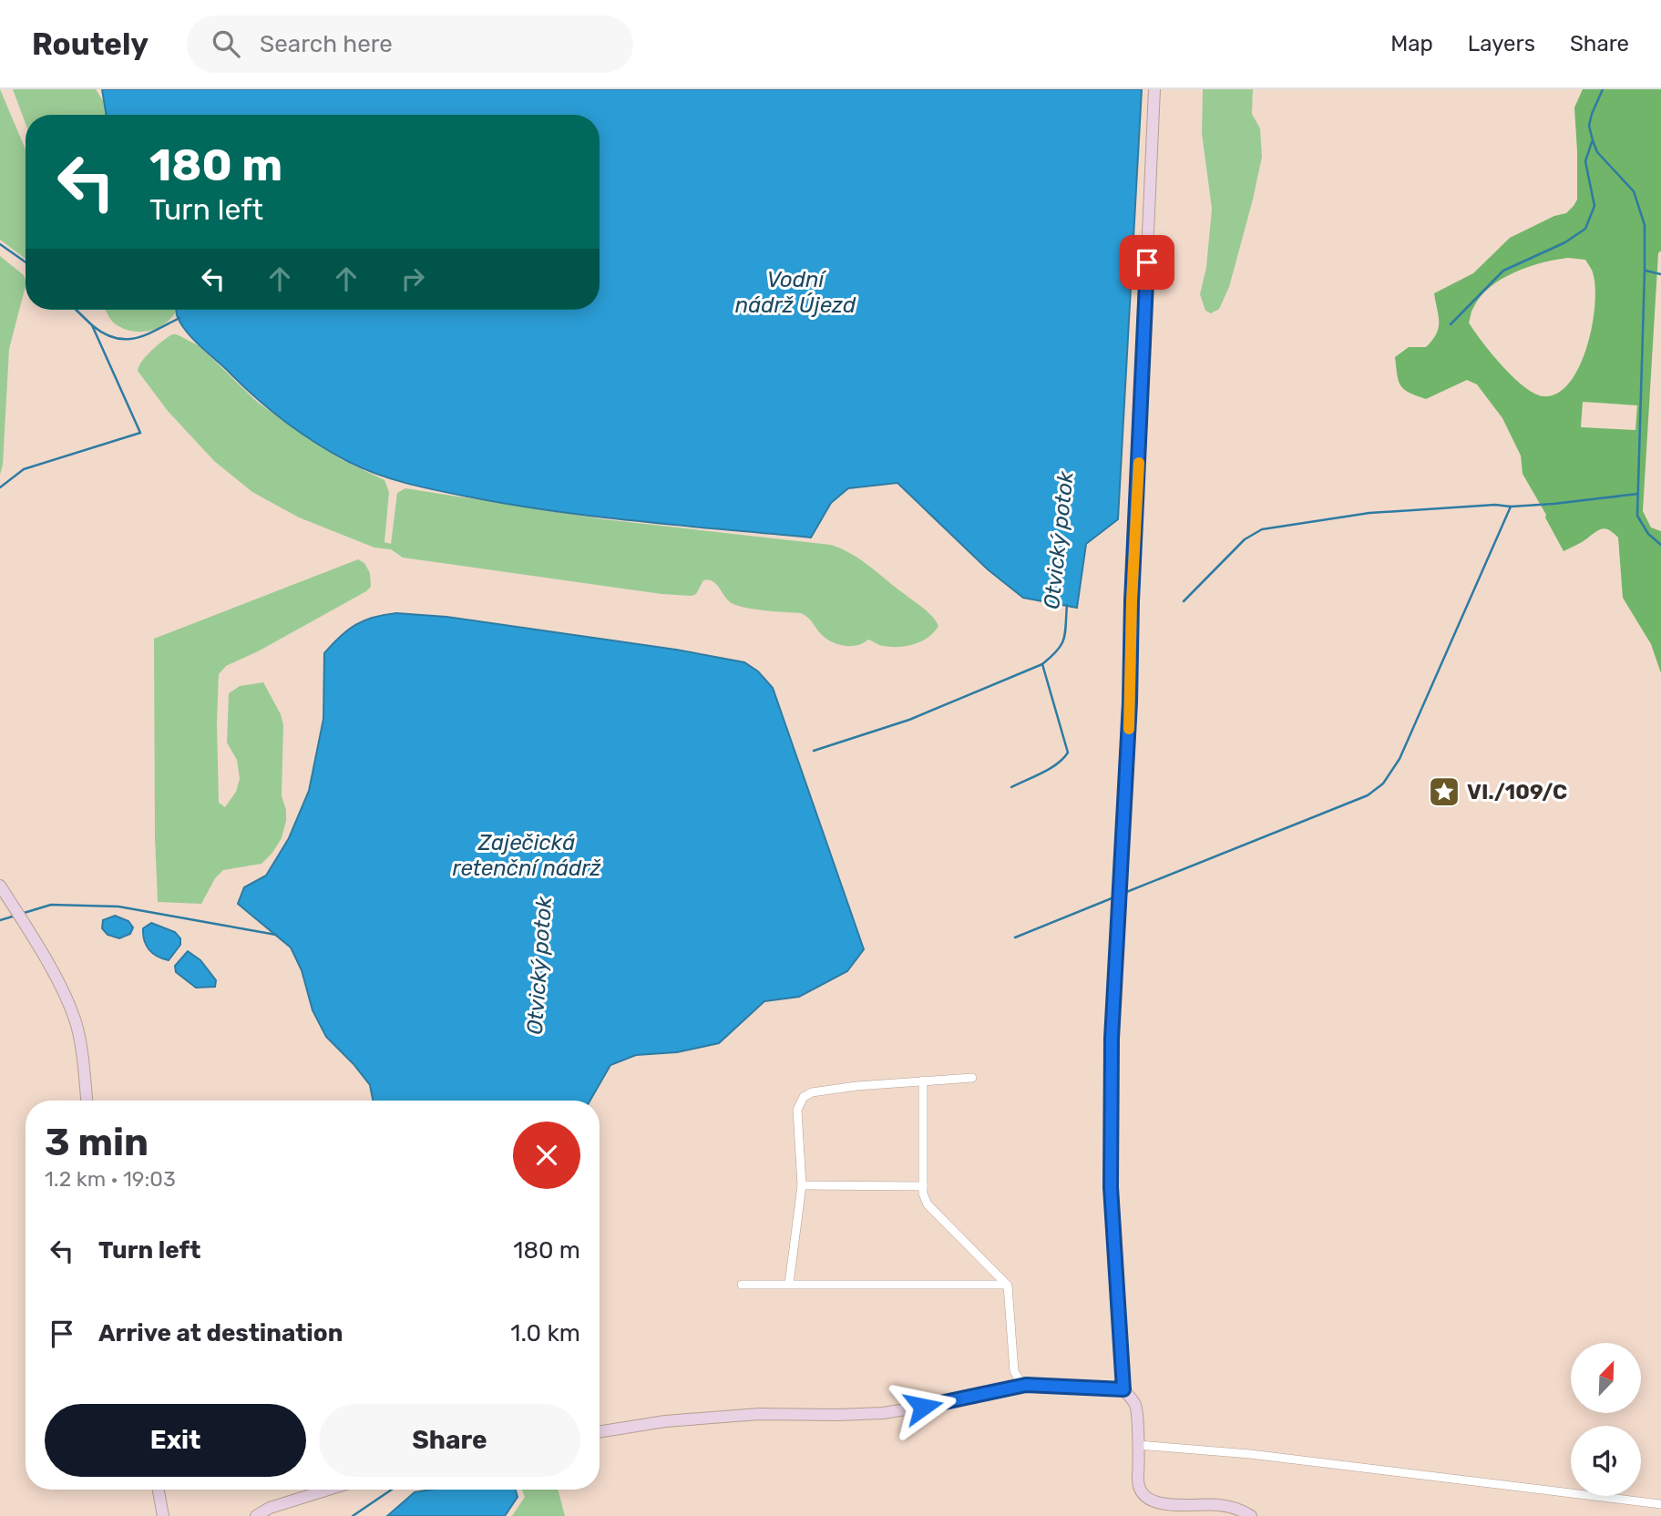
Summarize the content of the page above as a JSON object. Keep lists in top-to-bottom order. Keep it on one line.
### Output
{"water":["Vodní nádrž Újezd","Otvický potok","Zaječická retenční nádrž"],"places":{"place":["VI./109/C"]},"north":"top right","page":{"header":"Routely","search":"Search here","nav":["Map","Layers","Share"],"turn":["180 m","Turn left"],"heading":["3 min","1.2 km · 19:03"],"list":[{"name":"Turn left","value":"180 m"},{"name":"Arrive at destination","value":"1.0 km"}],"buttons":["Exit","Share"]}}
